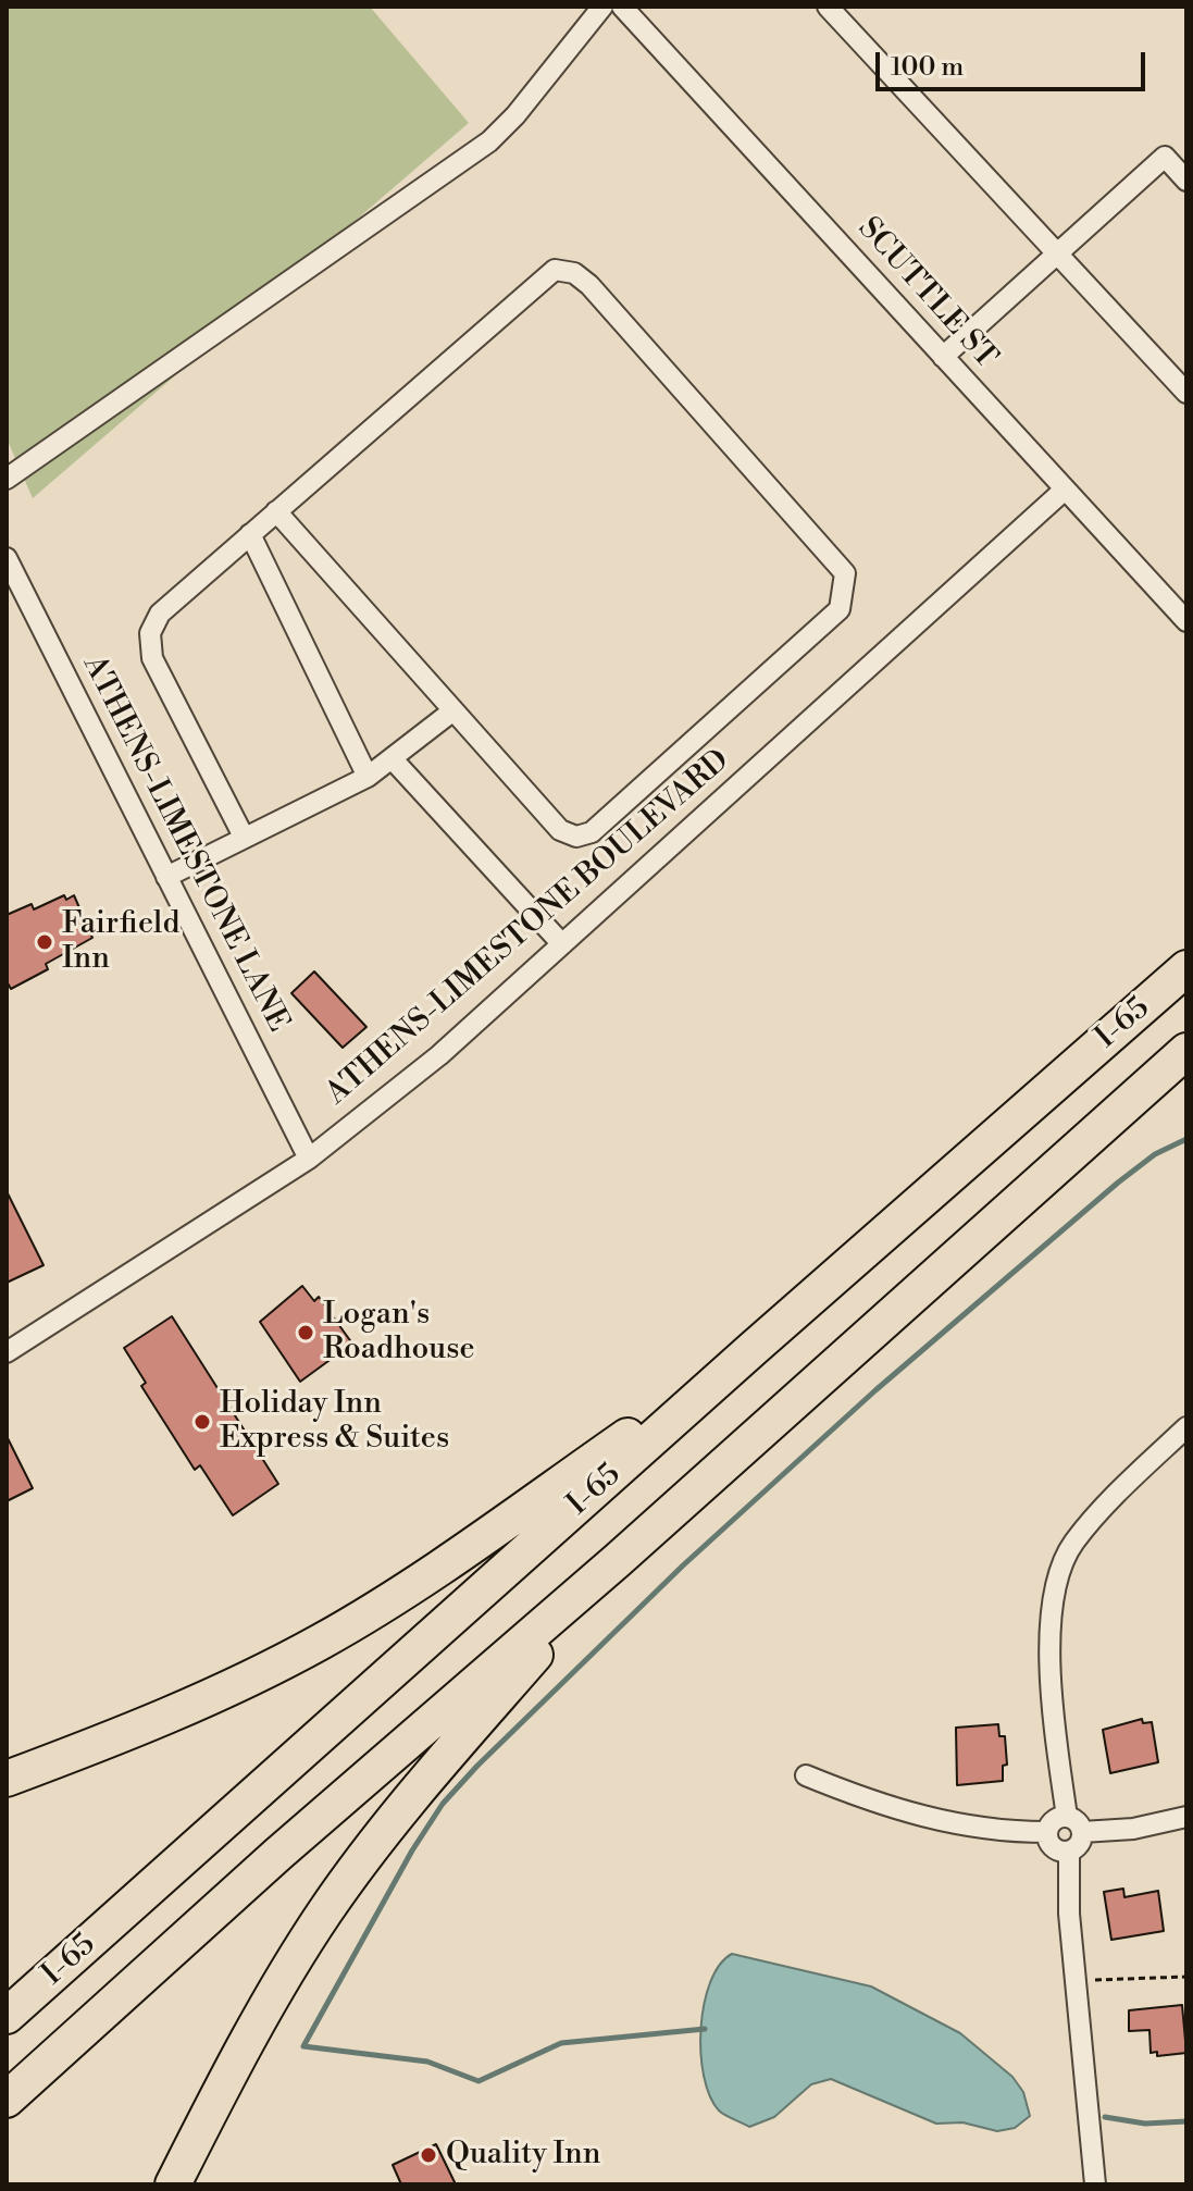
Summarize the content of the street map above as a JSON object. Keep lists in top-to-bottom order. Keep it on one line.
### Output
{"streets":{"highway":["I-65"],"street":["SCUTTLE ST","ATHENS-LIMESTONE LANE","ATHENS-LIMESTONE BOULEVARD"]},"crossings":[["SCUTTLE ST","ATHENS-LIMESTONE BOULEVARD"],["ATHENS-LIMESTONE LANE","ATHENS-LIMESTONE BOULEVARD"]],"places":["Fairfield Inn","Logan's Roadhouse","Holiday Inn Express & Suites","Quality Inn"],"scale_bar":"100 m"}
